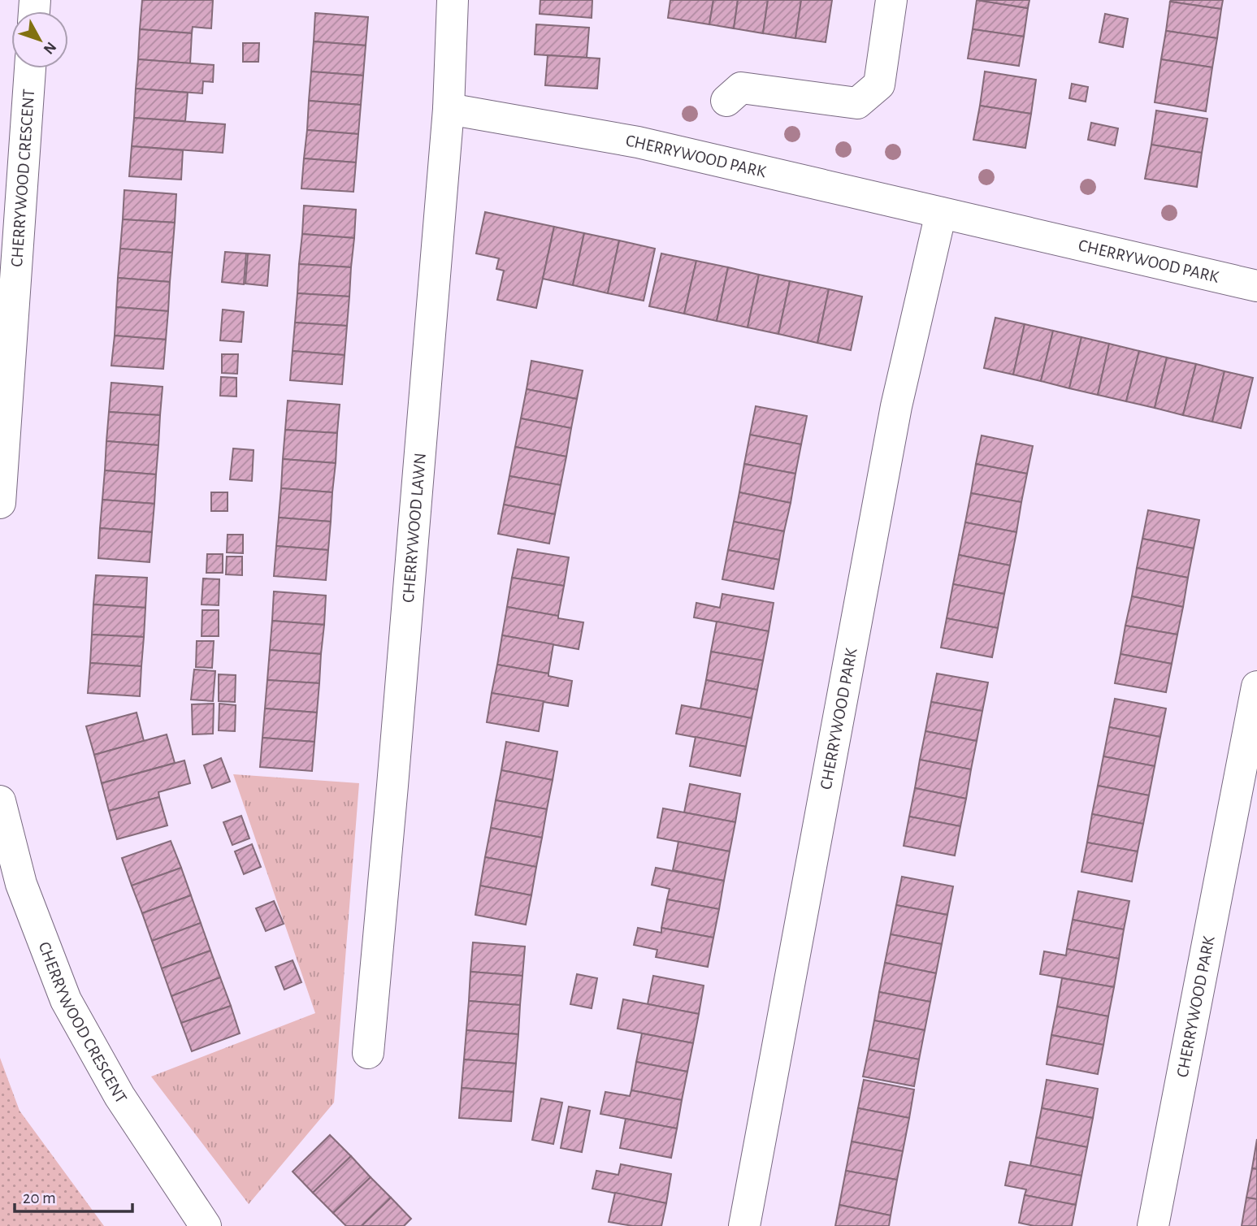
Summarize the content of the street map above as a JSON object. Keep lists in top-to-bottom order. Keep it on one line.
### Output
{"streets":{"street":["CHERRYWOOD PARK","CHERRYWOOD CRESCENT","CHERRYWOOD LAWN"]},"crossings":[["CHERRYWOOD PARK","CHERRYWOOD LAWN"]],"scale_bar":"20 m","north":"bottom right"}
